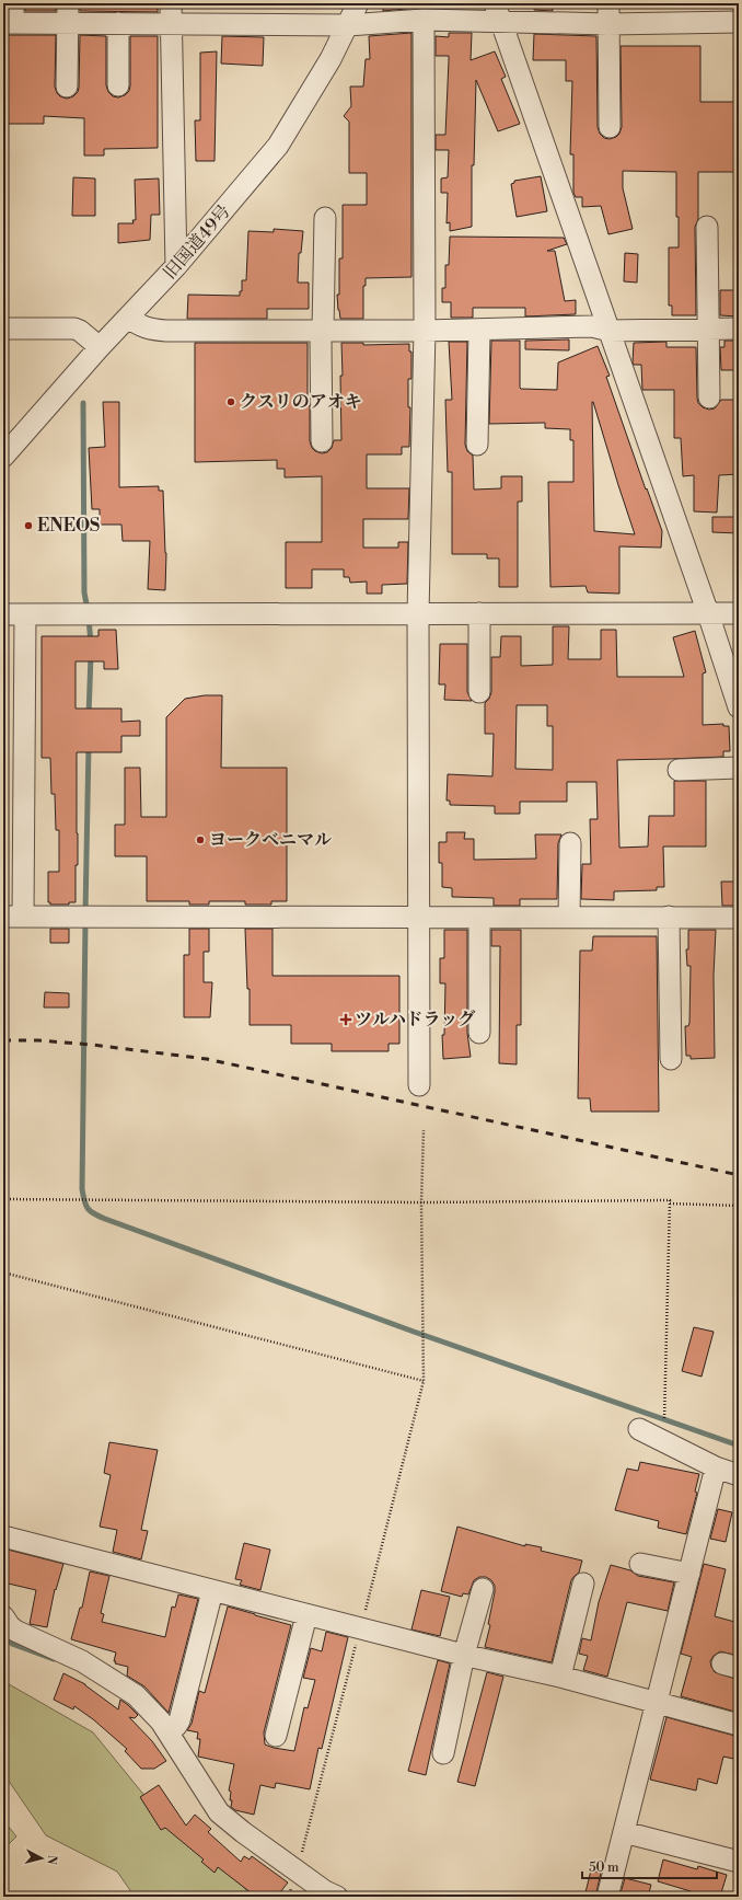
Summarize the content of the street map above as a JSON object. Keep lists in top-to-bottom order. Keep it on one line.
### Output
{"streets":{"street":["旧国道49号"]},"places":{"other":["クスリのアオキ","ENEOS","ヨークベニマル"],"health":["ツルハドラッグ"]},"scale_bar":"50 m","north":"right"}
